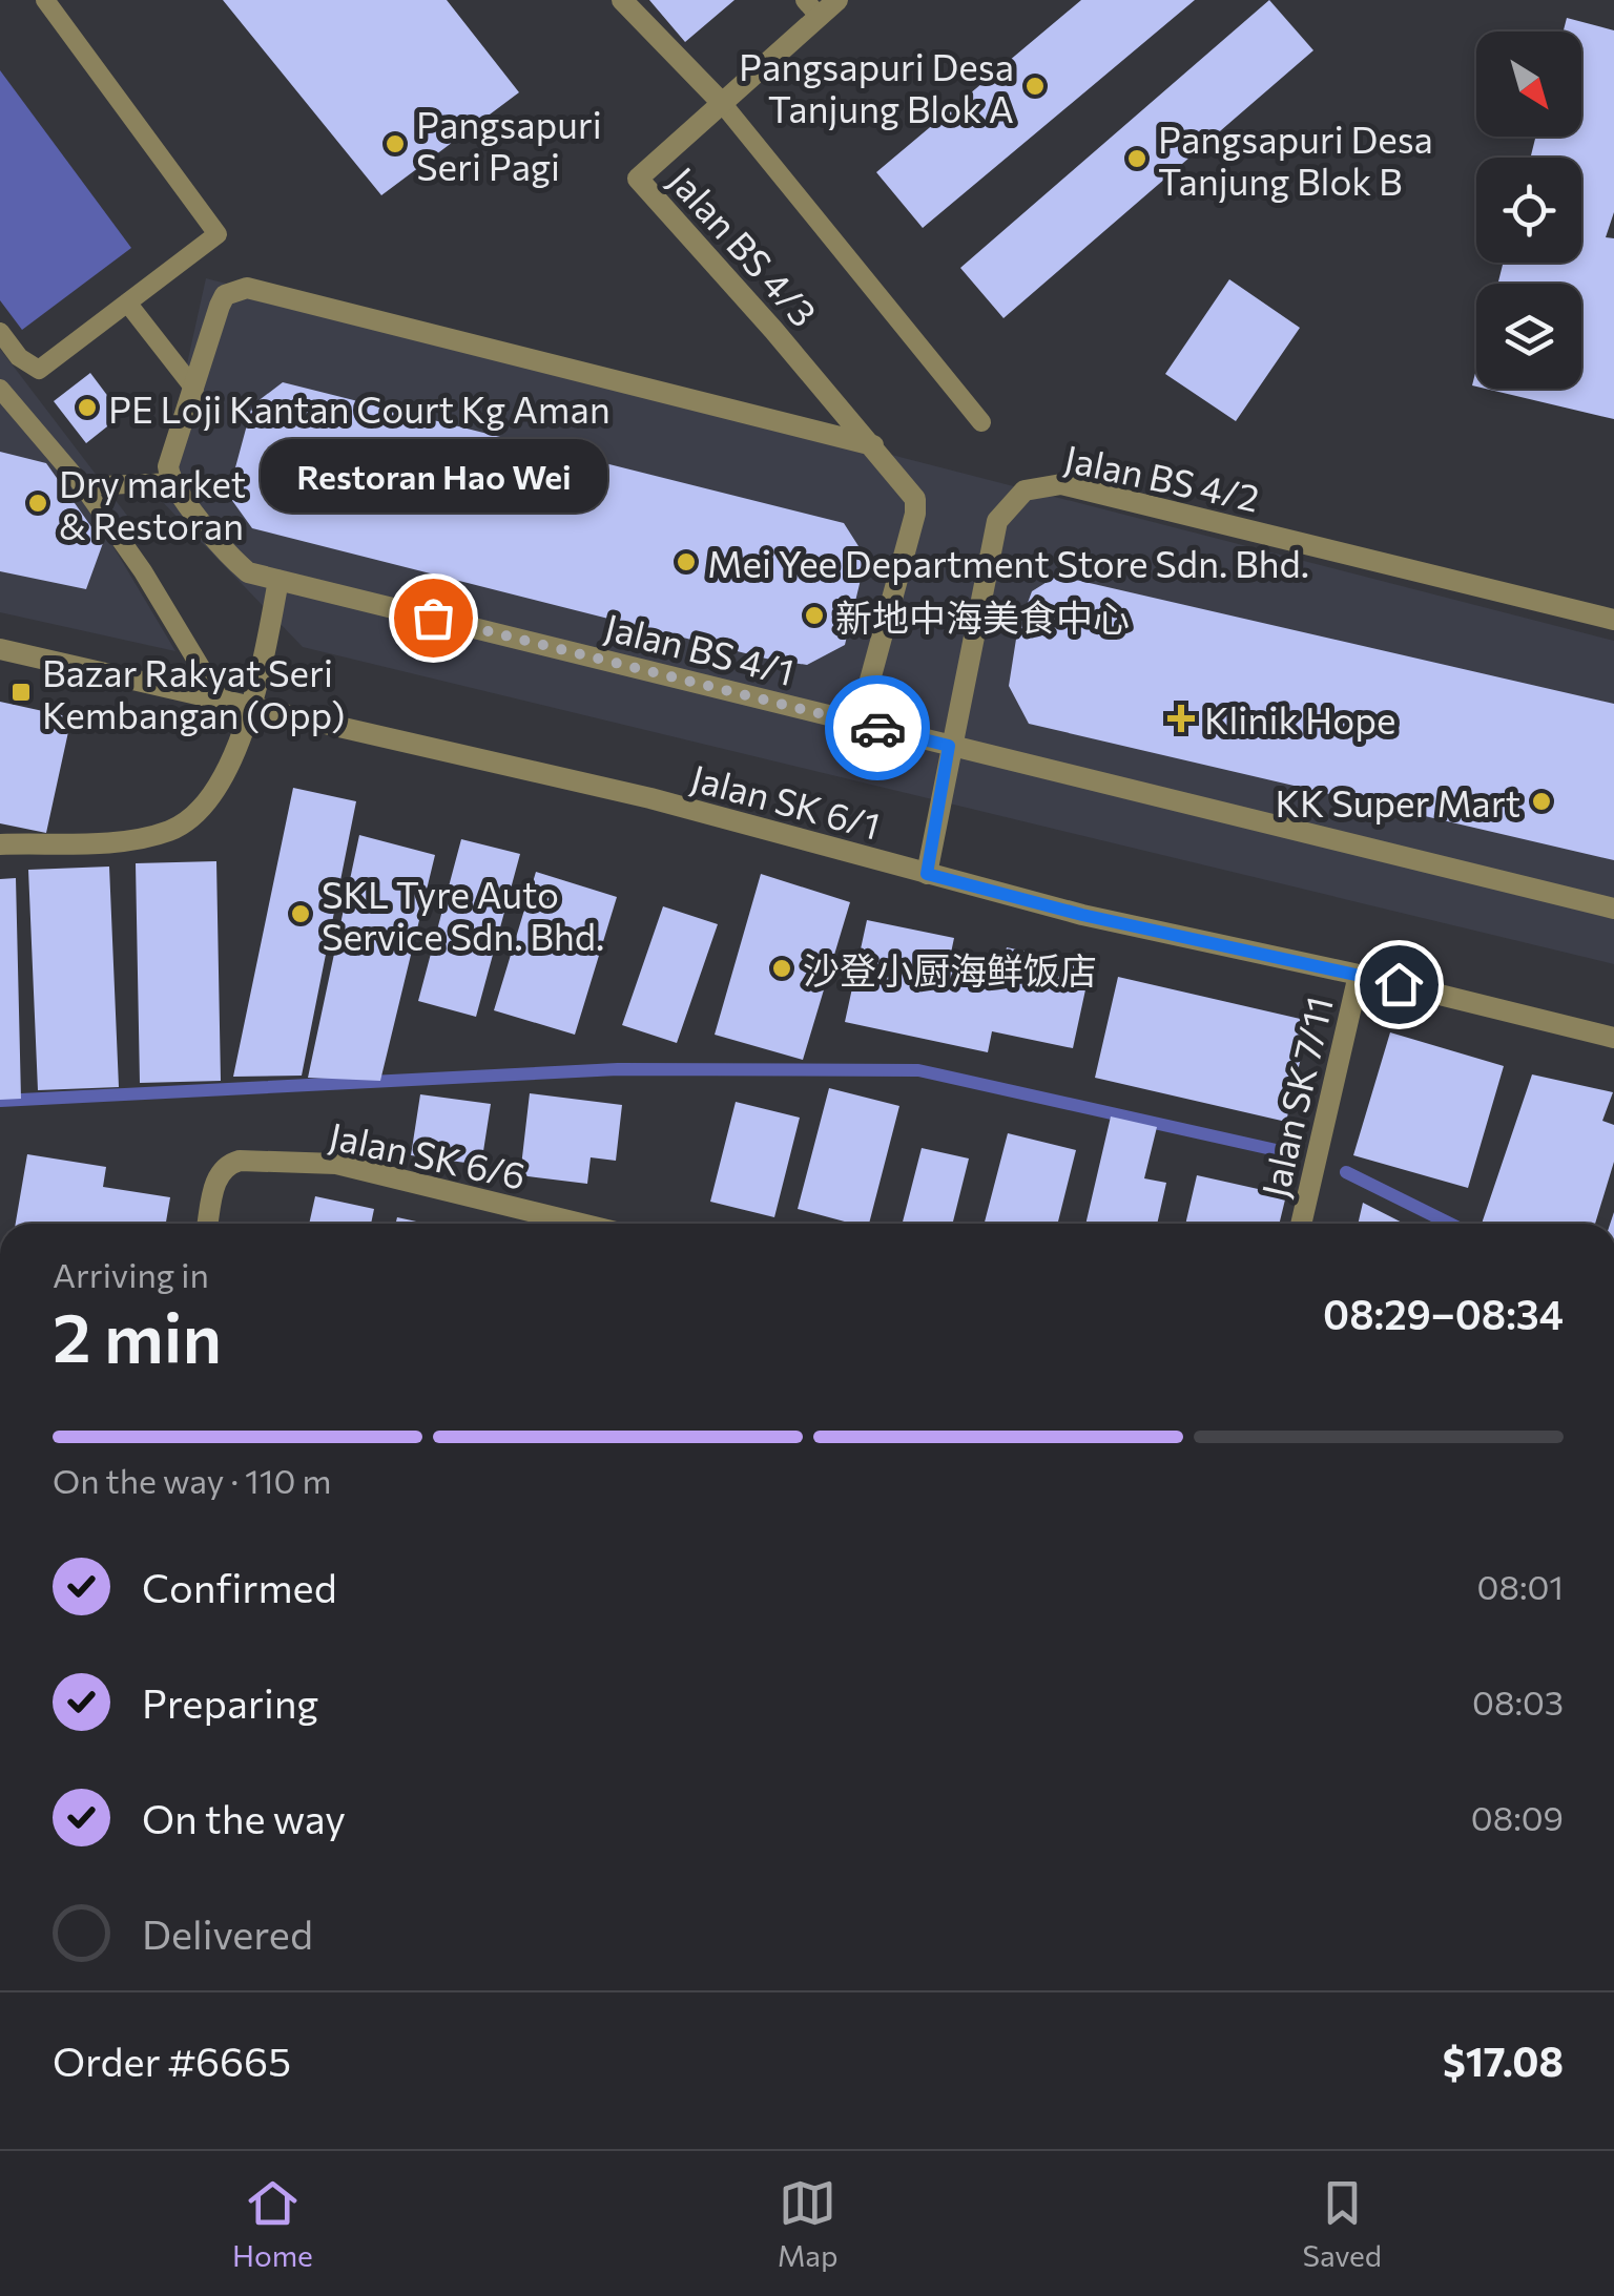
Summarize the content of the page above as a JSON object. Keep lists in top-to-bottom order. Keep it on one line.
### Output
{"streets":{"street":["Jalan BS 4/3","Jalan BS 4/2","Jalan BS 4/1","Jalan SK 6/1","Jalan SK 7/11","Jalan SK 6/6"]},"crossings":[["Jalan BS 4/2","Jalan BS 4/1"],["Jalan BS 4/2","Jalan SK 6/1"],["Jalan SK 6/1","Jalan SK 7/11"]],"places":{"other":["Pangsapuri Desa Tanjung Blok A","Pangsapuri Seri Pagi","Pangsapuri Desa Tanjung Blok B","PE Loji Kantan Court Kg Aman","Dry market & Restoran","Mei Yee Department Store Sdn. Bhd.","新地中海美食中心","Restoran Hao Wei","KK Super Mart","SKL Tyre Auto Service Sdn. Bhd.","沙登小厨海鲜饭店"],"transit":["Bazar Rakyat Seri Kembangan (Opp)"],"health":["Klinik Hope"]},"north":"bottom right","page":{"bubble":"Restoran Hao Wei","heading":["2 min","Arriving in","08:29–08:34"],"panel":["Order #6665","$17.08"],"bar":"On the way · 110 m","list":[["Confirmed","08:01"],["Preparing","08:03"],["On the way","08:09"],"Delivered"],"tabs":["Home","Map","Saved"]}}
